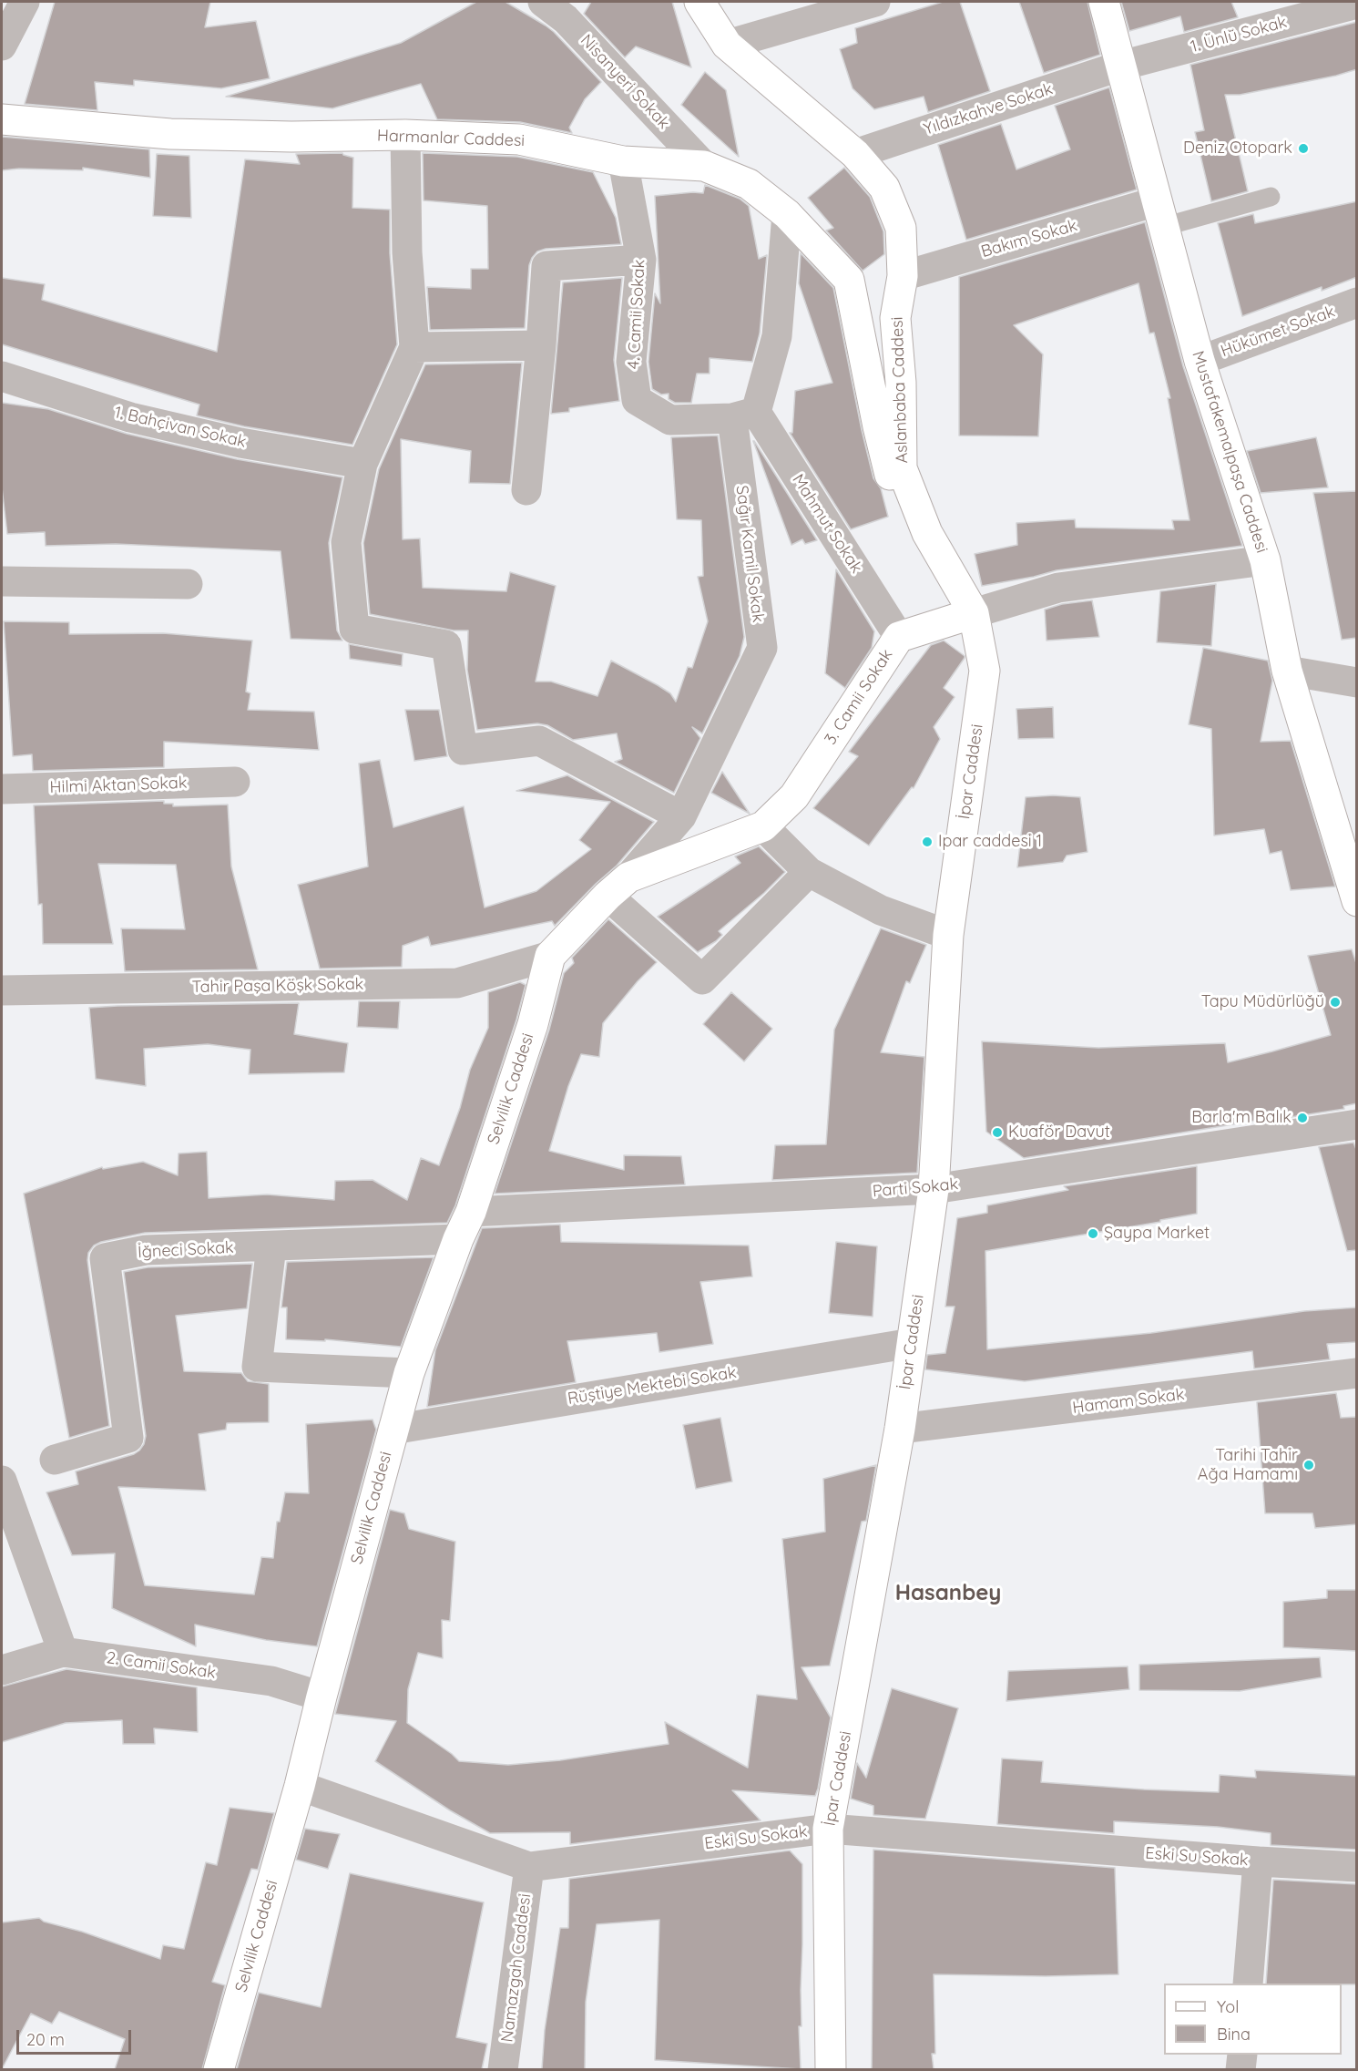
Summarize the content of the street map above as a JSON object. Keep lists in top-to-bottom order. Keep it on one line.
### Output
{"streets":{"main road":["Harmanlar Caddesi","Aslanbaba Caddesi","Mustafakemalpaşa Caddesi","3. Camii Sokak","İpar Caddesi","Selvilik Caddesi"],"street":["1. Ünlü Sokak","Nisanyeri Sokak","Yıldızkahve Sokak","Bakım Sokak","4. Camii Sokak","Hükümet Sokak","1. Bahçivan Sokak","Mahmut Sokak","Sağır Kamil Sokak","Hilmi Aktan Sokak","Tahir Paşa Köşk Sokak","Parti Sokak","İğneci Sokak","Rüştiye Mektebi Sokak","Hamam Sokak","2. Camii Sokak","Eski Su Sokak","Namazgah Caddesi"]},"crossings":[["1. Ünlü Sokak","Yıldızkahve Sokak"],["1. Ünlü Sokak","Mustafakemalpaşa Caddesi"],["Nisanyeri Sokak","Harmanlar Caddesi"],["Yıldızkahve Sokak","Aslanbaba Caddesi"],["Yıldızkahve Sokak","Mustafakemalpaşa Caddesi"],["Harmanlar Caddesi","4. Camii Sokak"],["Harmanlar Caddesi","Aslanbaba Caddesi"],["Harmanlar Caddesi","Sağır Kamil Sokak"],["Bakım Sokak","Aslanbaba Caddesi"],["Bakım Sokak","Mustafakemalpaşa Caddesi"],["4. Camii Sokak","Mahmut Sokak"],["4. Camii Sokak","Sağır Kamil Sokak"],["Hükümet Sokak","Mustafakemalpaşa Caddesi"],["Aslanbaba Caddesi","3. Camii Sokak"],["Aslanbaba Caddesi","İpar Caddesi"],["Mustafakemalpaşa Caddesi","3. Camii Sokak"],["Mahmut Sokak","Sağır Kamil Sokak"],["Mahmut Sokak","3. Camii Sokak"],["Sağır Kamil Sokak","3. Camii Sokak"],["3. Camii Sokak","İpar Caddesi"],["3. Camii Sokak","Tahir Paşa Köşk Sokak"],["3. Camii Sokak","Selvilik Caddesi"],["İpar Caddesi","Parti Sokak"],["İpar Caddesi","Rüştiye Mektebi Sokak"],["İpar Caddesi","Hamam Sokak"],["İpar Caddesi","Eski Su Sokak"],["Tahir Paşa Köşk Sokak","Selvilik Caddesi"],["Selvilik Caddesi","Parti Sokak"],["Selvilik Caddesi","İğneci Sokak"],["Selvilik Caddesi","Rüştiye Mektebi Sokak"],["Selvilik Caddesi","2. Camii Sokak"],["Selvilik Caddesi","Eski Su Sokak"],["Eski Su Sokak","Namazgah Caddesi"]],"districts":["Hasanbey"],"places":["Deniz Otopark","Ipar caddesi 1","Tapu Müdürlüğü","Barla'm Balık","Kuaför Davut","Şaypa Market","Tarihi Tahir Ağa Hamamı"],"legend":["Yol","Bina"],"scale_bar":"20 m"}
